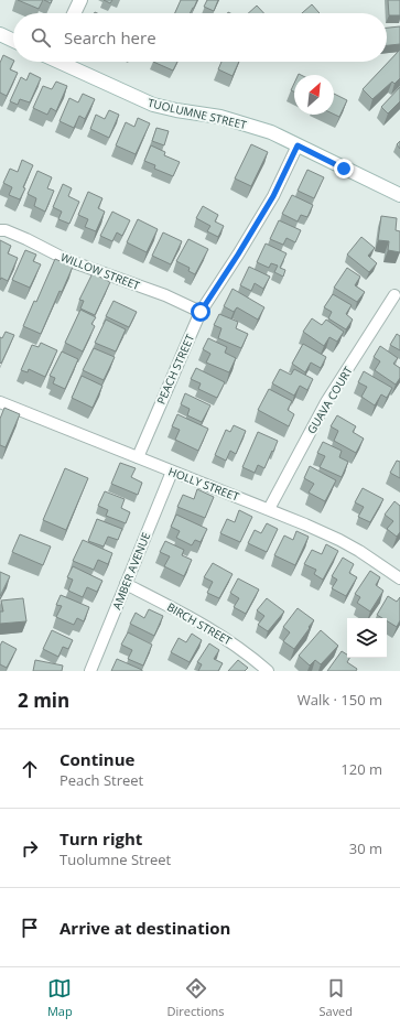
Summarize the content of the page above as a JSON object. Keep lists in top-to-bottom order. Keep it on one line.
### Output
{"streets":{"main road":["TUOLUMNE STREET"],"street":["WILLOW STREET","PEACH STREET","GUAVA COURT","HOLLY STREET","AMBER AVENUE","BIRCH STREET"]},"crossings":[["TUOLUMNE STREET","PEACH STREET"],["WILLOW STREET","PEACH STREET"],["PEACH STREET","HOLLY STREET"],["GUAVA COURT","HOLLY STREET"],["HOLLY STREET","AMBER AVENUE"],["AMBER AVENUE","BIRCH STREET"]],"north":"top right","page":{"search":"Search here","heading":["2 min","Walk · 150 m"],"list":[["Continue","Peach Street","120 m"],["Turn right","Tuolumne Street","30 m"],"Arrive at destination"],"nav":["Map","Directions","Saved"]}}
